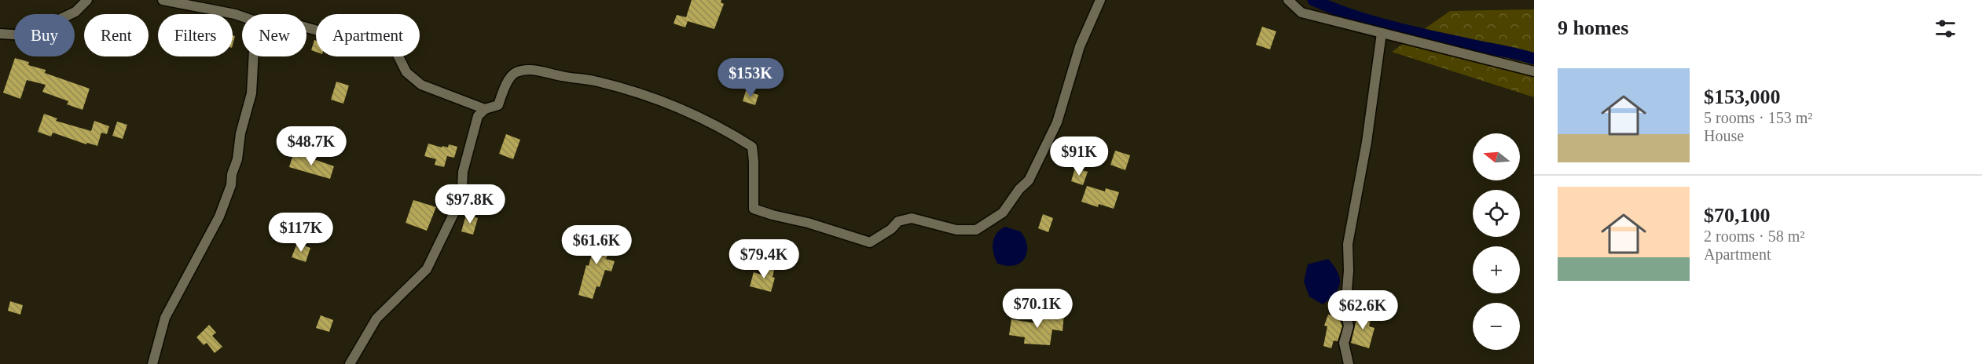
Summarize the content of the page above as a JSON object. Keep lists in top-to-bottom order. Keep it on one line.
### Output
{"north":"left","page":{"heading":"9 homes","chip":["Buy","Rent","Filters","New","Apartment"],"list":[{"name":"$153,000","note":"5 rooms · 153 m² · House"},{"name":"$70,100","note":"2 rooms · 58 m² · Apartment"}],"price":["$153K","$48.7K","$91K","$97.8K","$117K","$61.6K","$79.4K","$70.1K","$62.6K"],"map_buttons":["+","−"]}}
